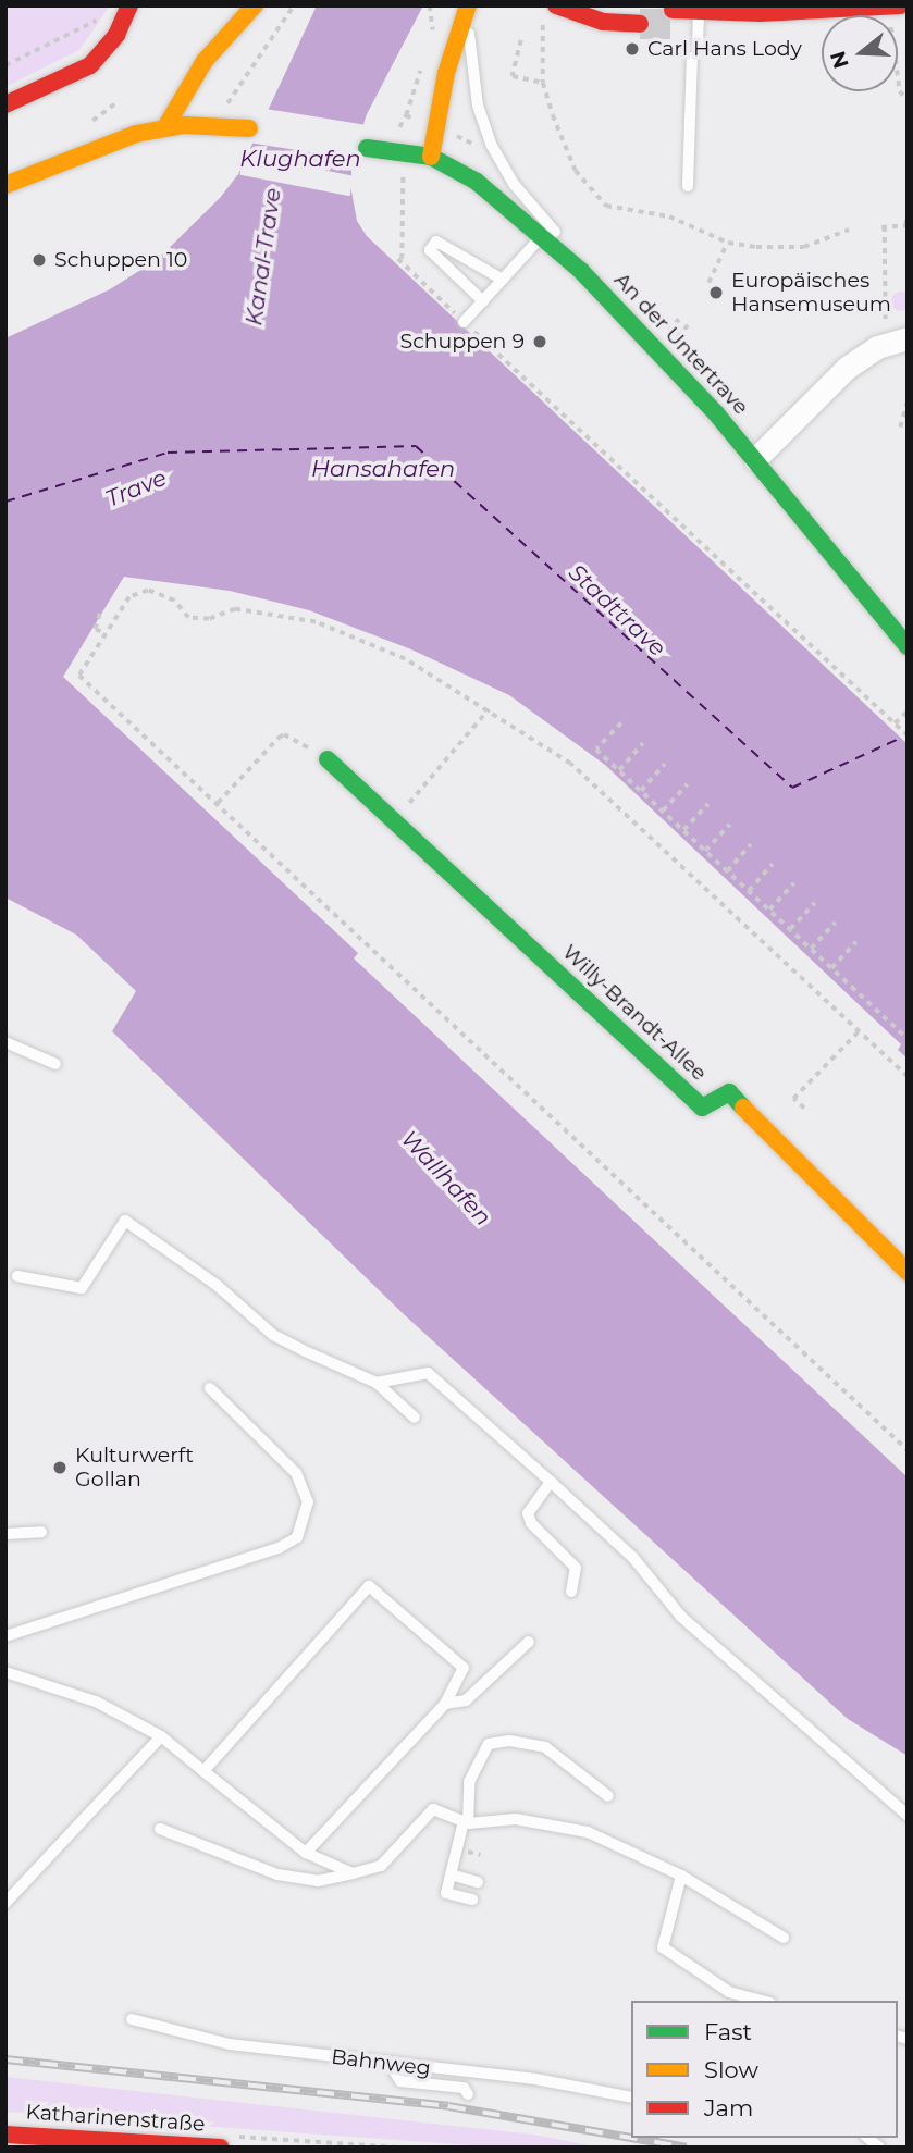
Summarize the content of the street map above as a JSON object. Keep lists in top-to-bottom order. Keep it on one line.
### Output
{"streets":{"street":["An der Untertrave","Willy-Brandt-Allee","Katharinenstraße"],"lane":["Bahnweg"]},"water":["Klughafen","Kanal-Trave","Hansahafen","Trave","Stadttrave","Wallhafen"],"places":["Carl Hans Lody","Schuppen 10","Europäisches Hansemuseum","Schuppen 9","Kulturwerft Gollan"],"legend":["Fast","Slow","Jam"],"north":"left"}
